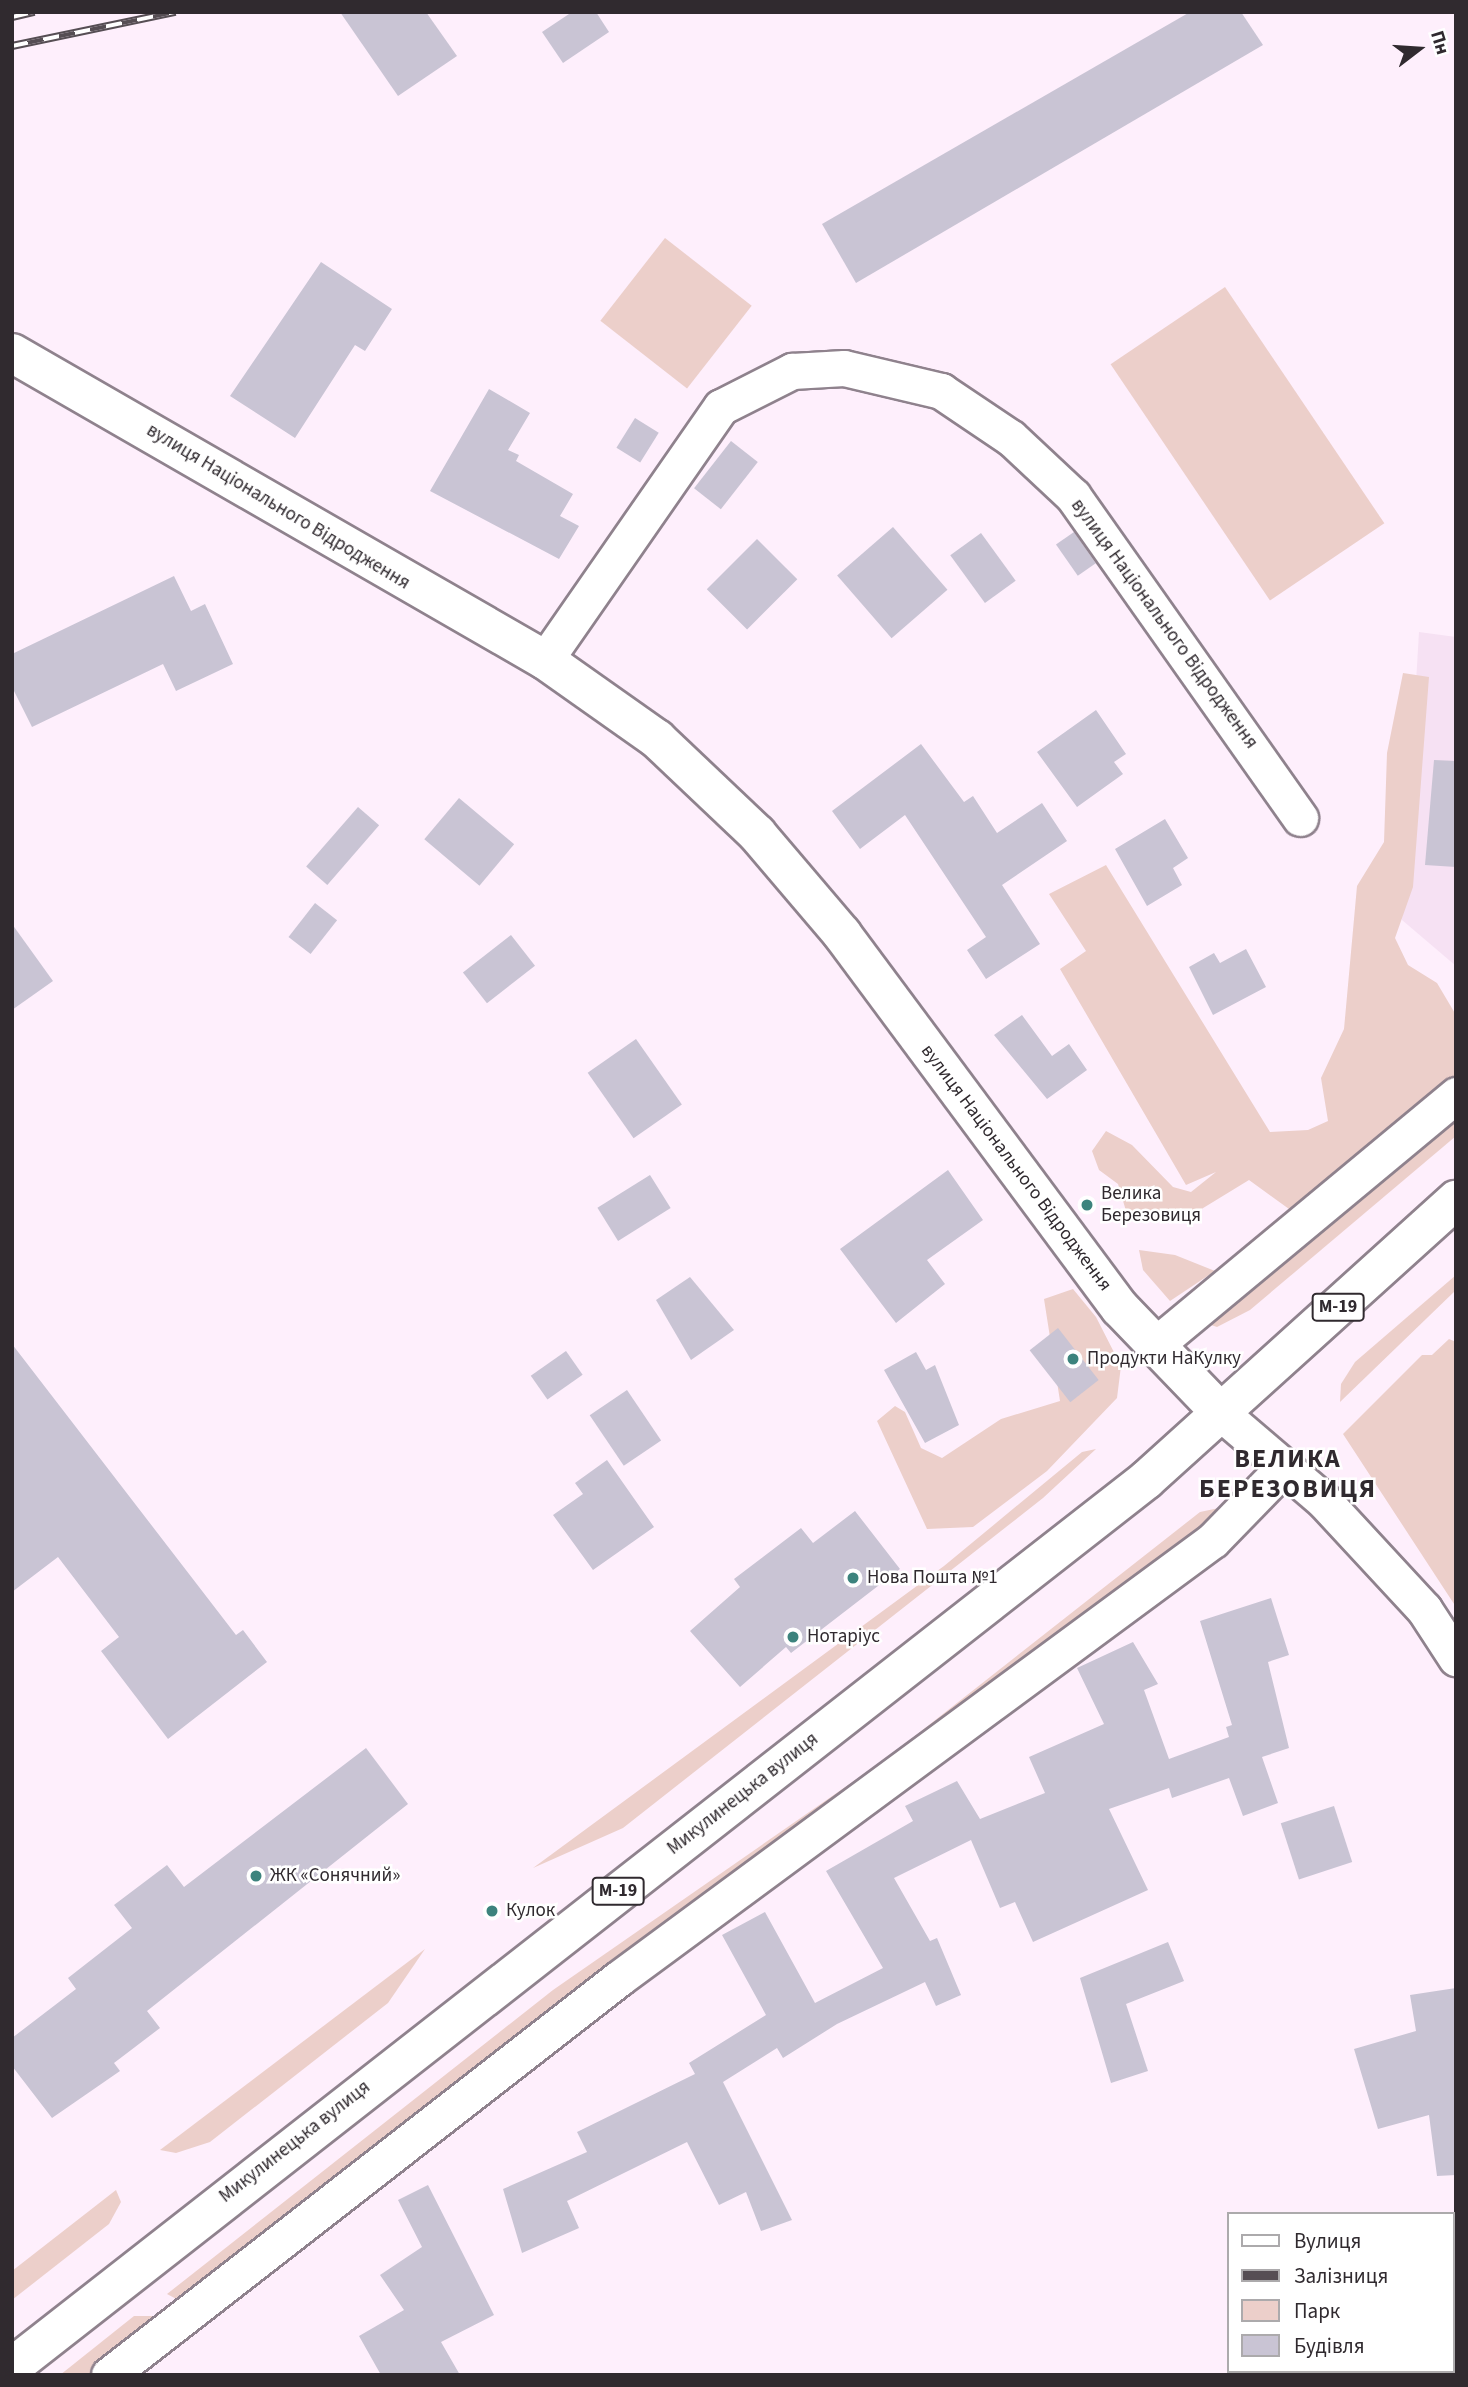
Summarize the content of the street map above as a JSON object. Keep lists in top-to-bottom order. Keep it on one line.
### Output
{"streets":{"main road":["вулиця Національного Відродження","М-19","Микулинецька вулиця"]},"crossings":[["вулиця Національного Відродження","Микулинецька вулиця"]],"districts":["ВЕЛИКА БЕРЕЗОВИЦЯ"],"places":["Велика Березовиця","Продукти НаКулку","Нова Пошта №1","Нотаріус","ЖК «Сонячний»","Кулок"],"legend":["Вулиця","Залізниця","Парк","Будівля"],"north":"right"}
